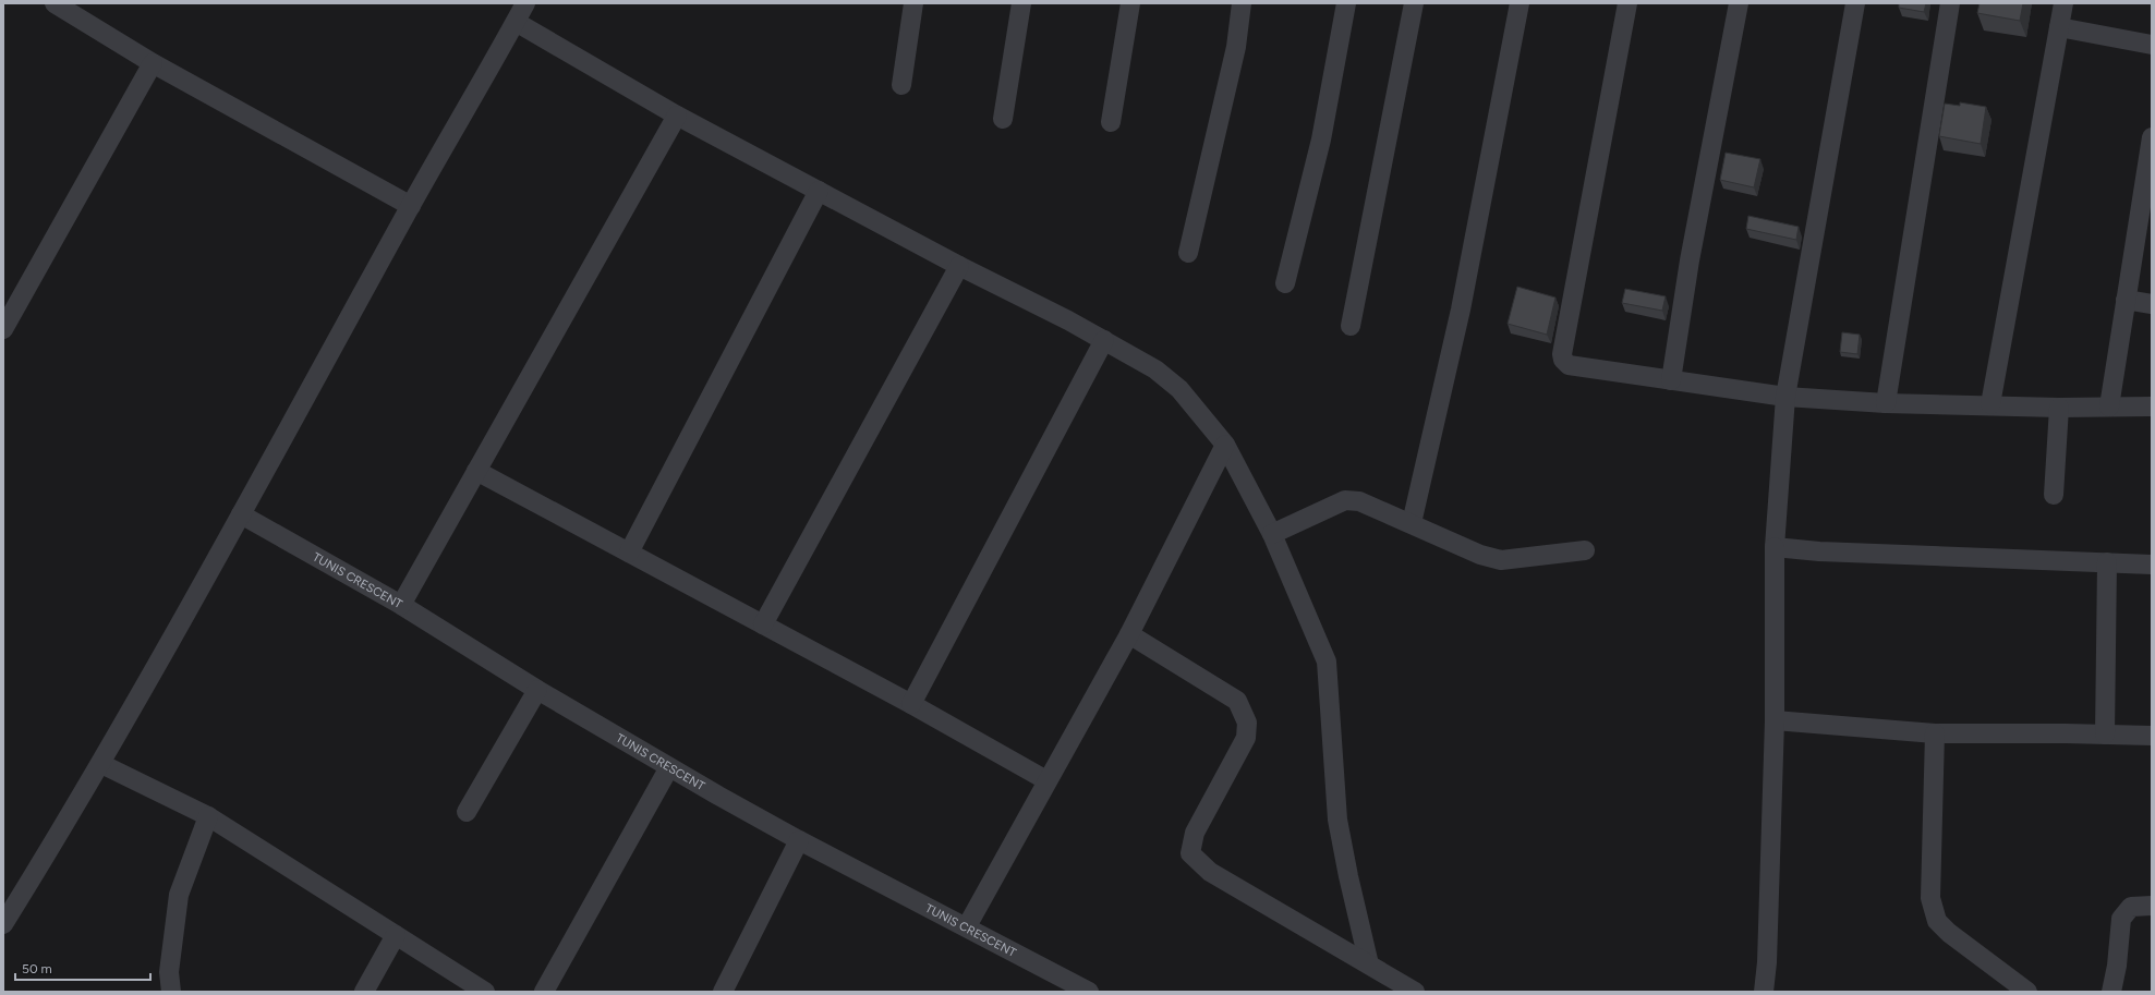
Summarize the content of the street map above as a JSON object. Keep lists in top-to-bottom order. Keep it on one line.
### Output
{"streets":{"street":["TUNIS CRESCENT"]},"scale_bar":"50 m"}
